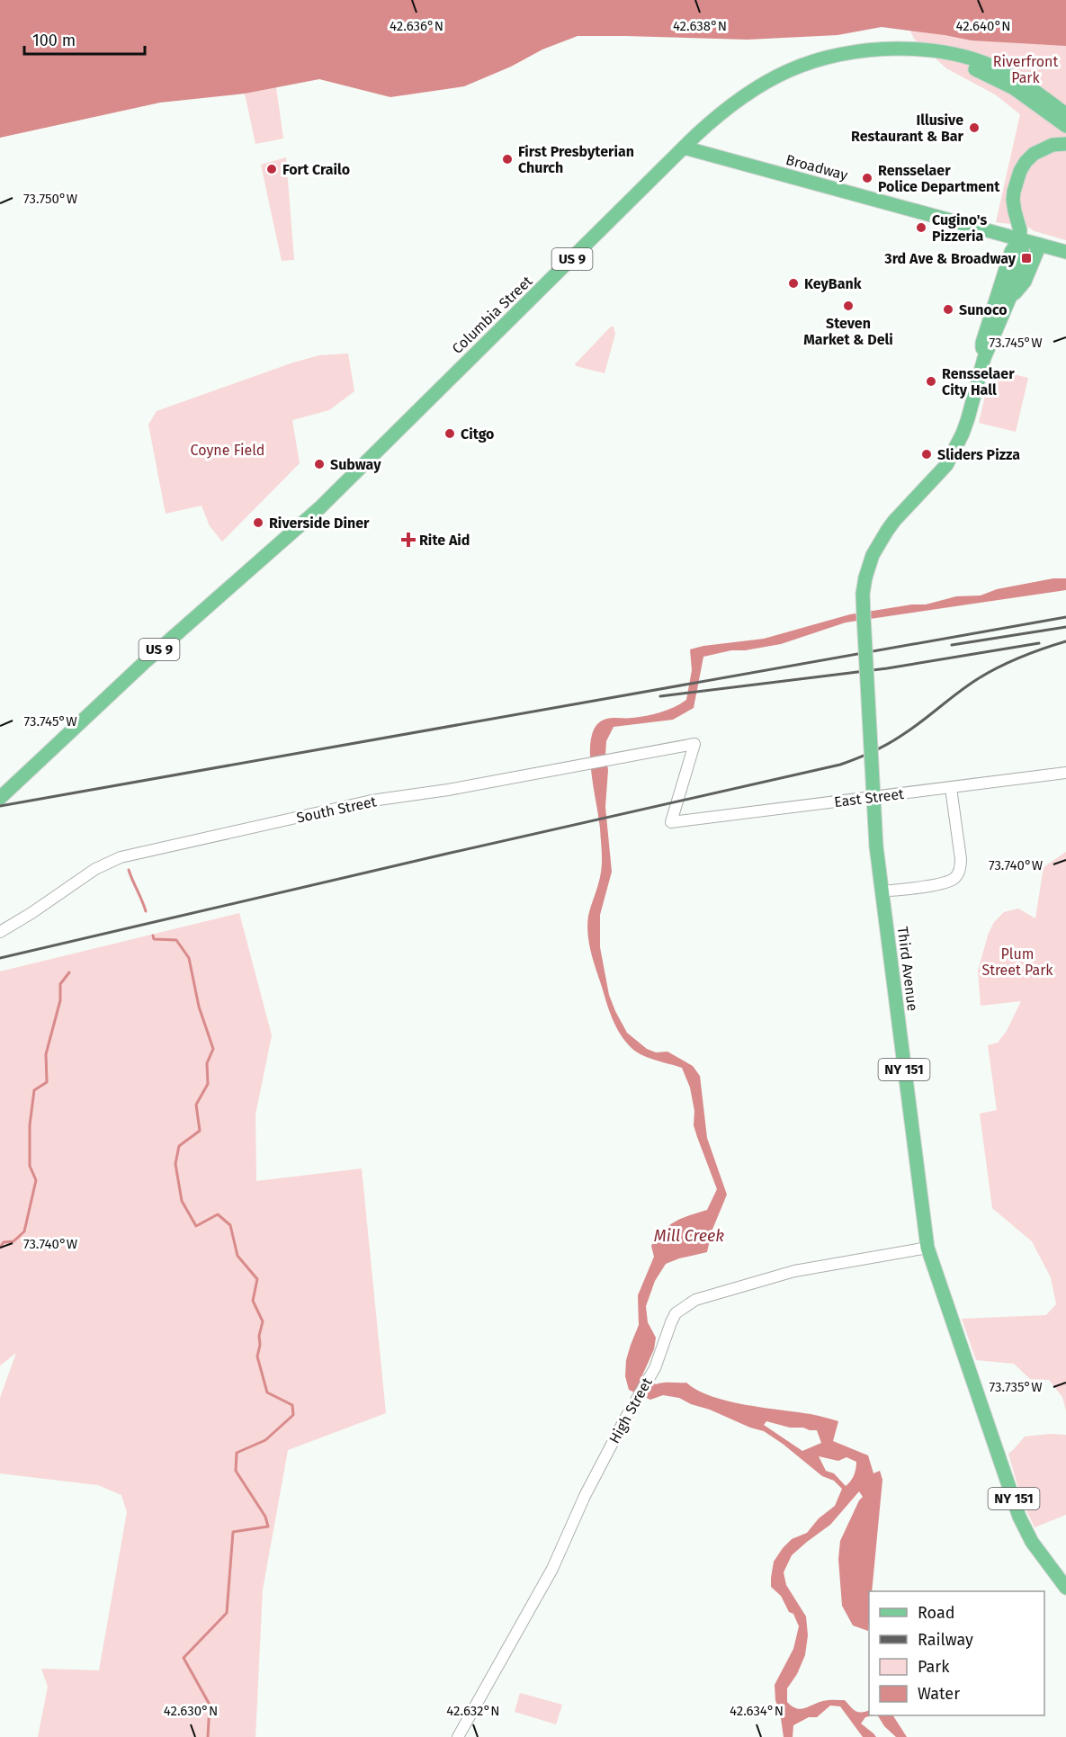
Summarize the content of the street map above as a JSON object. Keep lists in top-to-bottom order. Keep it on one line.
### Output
{"streets":{"main road":["Broadway","US 9","Columbia Street","Third Avenue","NY 151"],"street":["East Street","South Street","High Street"]},"crossings":[["Broadway","US 9"],["Broadway","Columbia Street"],["Broadway","Third Avenue"],["US 9","Columbia Street"],["East Street","South Street"],["Third Avenue","High Street"]],"water":["Mill Creek"],"parks":["Riverfront Park","Coyne Field","Plum Street Park"],"places":{"other":["Illusive Restaurant & Bar","First Presbyterian Church","Fort Crailo","Rensselaer Police Department","Cugino's Pizzeria","KeyBank","Steven Market & Deli","Sunoco","Rensselaer City Hall","Citgo","Sliders Pizza","Subway","Riverside Diner"],"transit":["3rd Ave & Broadway"],"health":["Rite Aid"]},"legend":["Road","Railway","Park","Water"],"scale_bar":"100 m","coordinates":["42.636°N","42.638°N","42.640°N","73.750°W","73.745°W","73.740°W","73.735°W","42.630°N","42.632°N","42.634°N"]}
